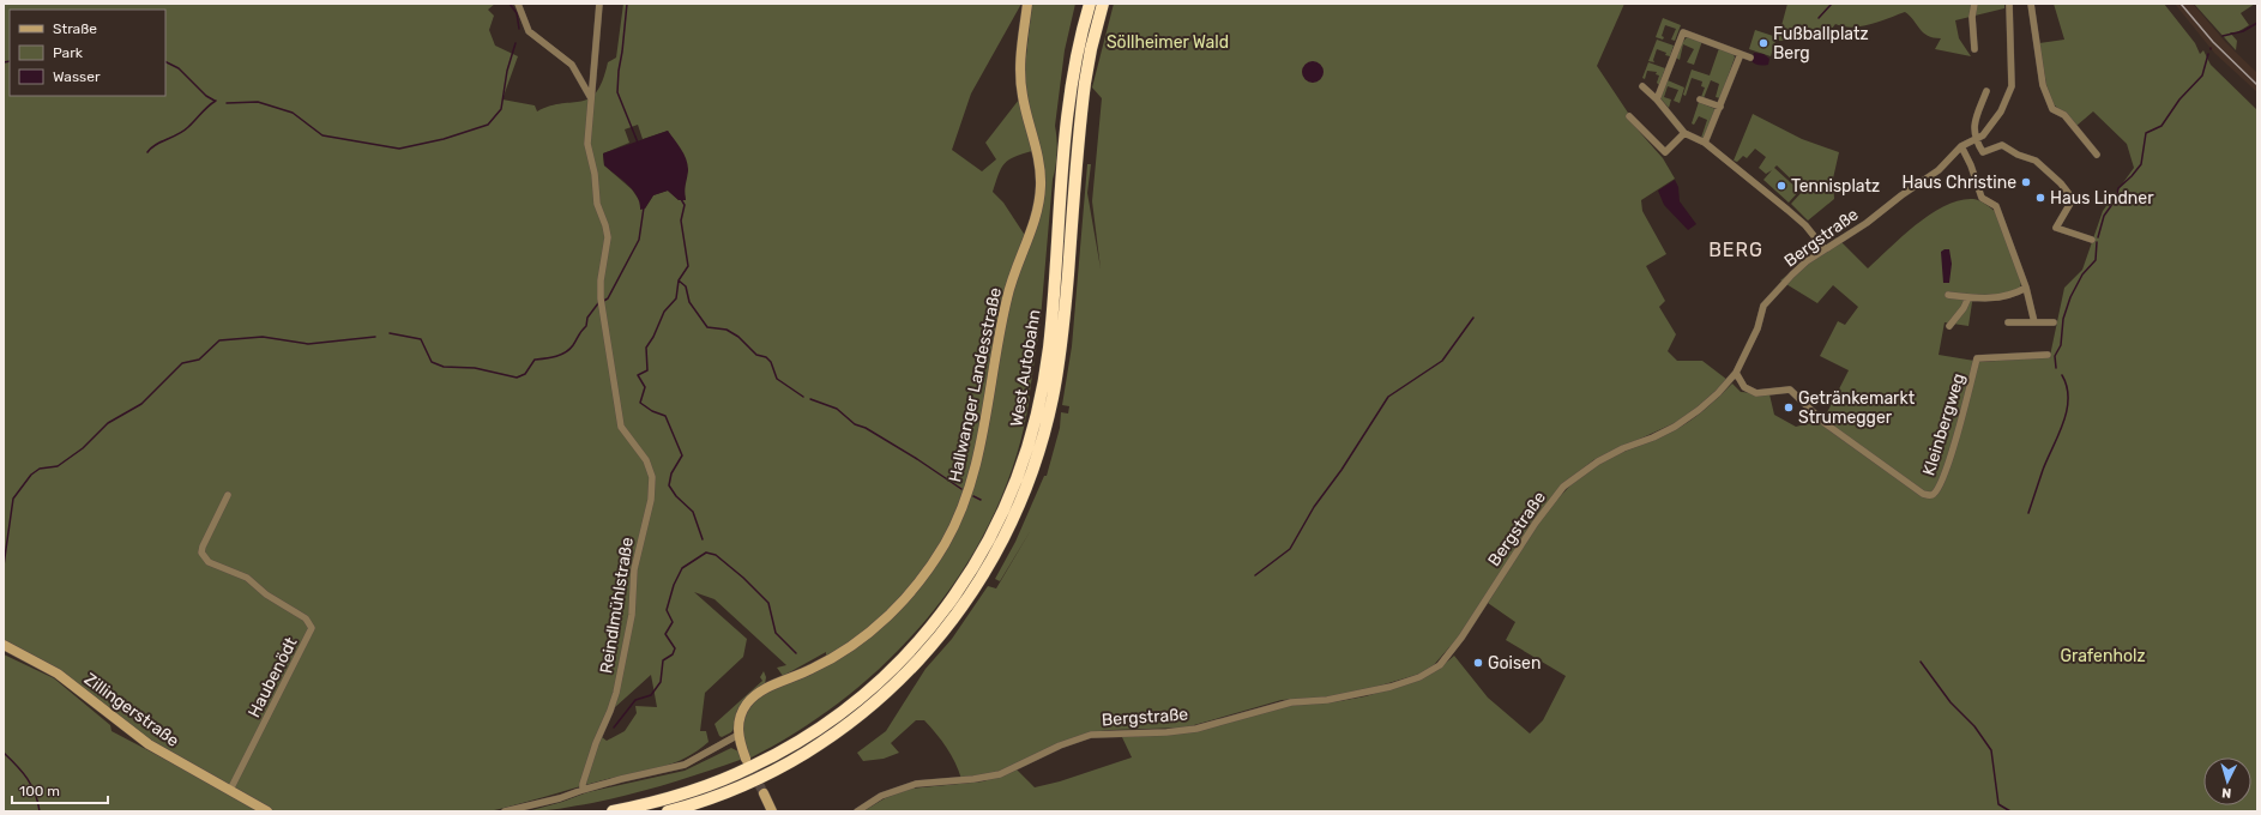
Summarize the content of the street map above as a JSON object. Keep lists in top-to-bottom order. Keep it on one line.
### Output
{"streets":{"highway":["West Autobahn"],"street":["Bergstraße","Hallwanger Landesstraße","Kleinbergweg","Reindlmühlstraße","Haubenödt","Zillingerstraße"]},"crossings":[["Bergstraße","Kleinbergweg"],["Haubenödt","Zillingerstraße"]],"districts":["BERG"],"parks":["Söllheimer Wald","Grafenholz"],"places":["Fußballplatz Berg","Haus Christine","Tennisplatz","Haus Lindner","Getränkemarkt Strumegger","Goisen"],"legend":["Straße","Park","Wasser"],"scale_bar":"100 m","north":"bottom"}
